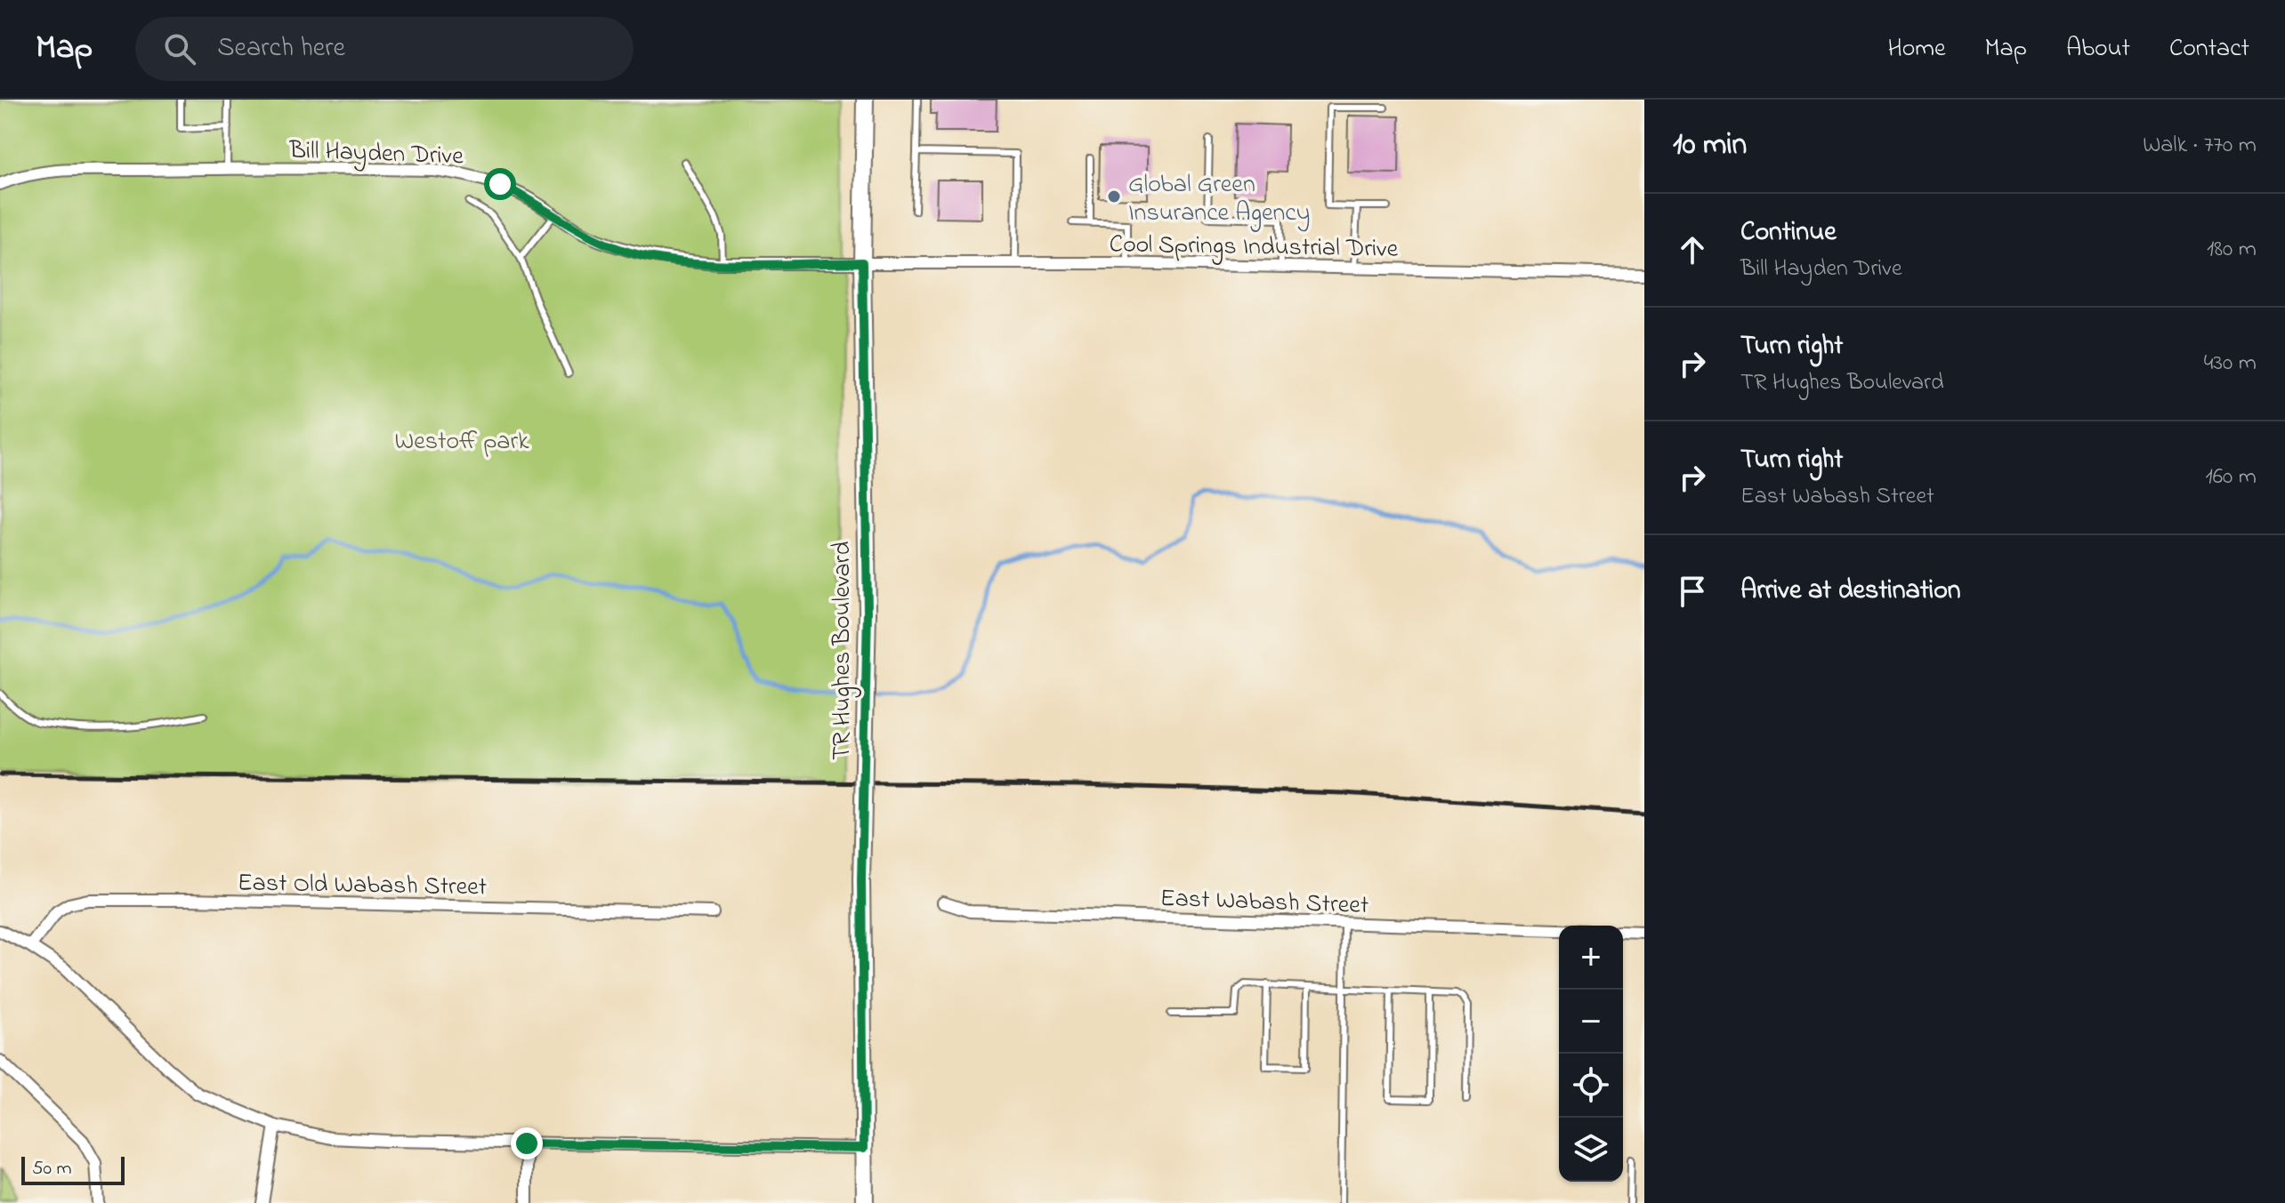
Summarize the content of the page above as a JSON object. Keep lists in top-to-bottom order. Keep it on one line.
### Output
{"streets":{"main road":["TR Hughes Boulevard"],"street":["Bill Hayden Drive","Cool Springs Industrial Drive","East Old Wabash Street","East Wabash Street"]},"crossings":[["Bill Hayden Drive","Cool Springs Industrial Drive"],["Bill Hayden Drive","TR Hughes Boulevard"],["Cool Springs Industrial Drive","TR Hughes Boulevard"]],"parks":["Westoff park"],"places":["Global Green Insurance Agency"],"scale_bar":"50 m","page":{"header":"Map","search":"Search here","nav":["Home","Map","About","Contact"],"heading":["10 min","Walk · 770 m"],"list":[["Continue","Bill Hayden Drive","180 m"],["Turn right","TR Hughes Boulevard","430 m"],["Turn right","East Wabash Street","160 m"],"Arrive at destination"],"map_buttons":["+","−"],"scale":"50 m"}}
